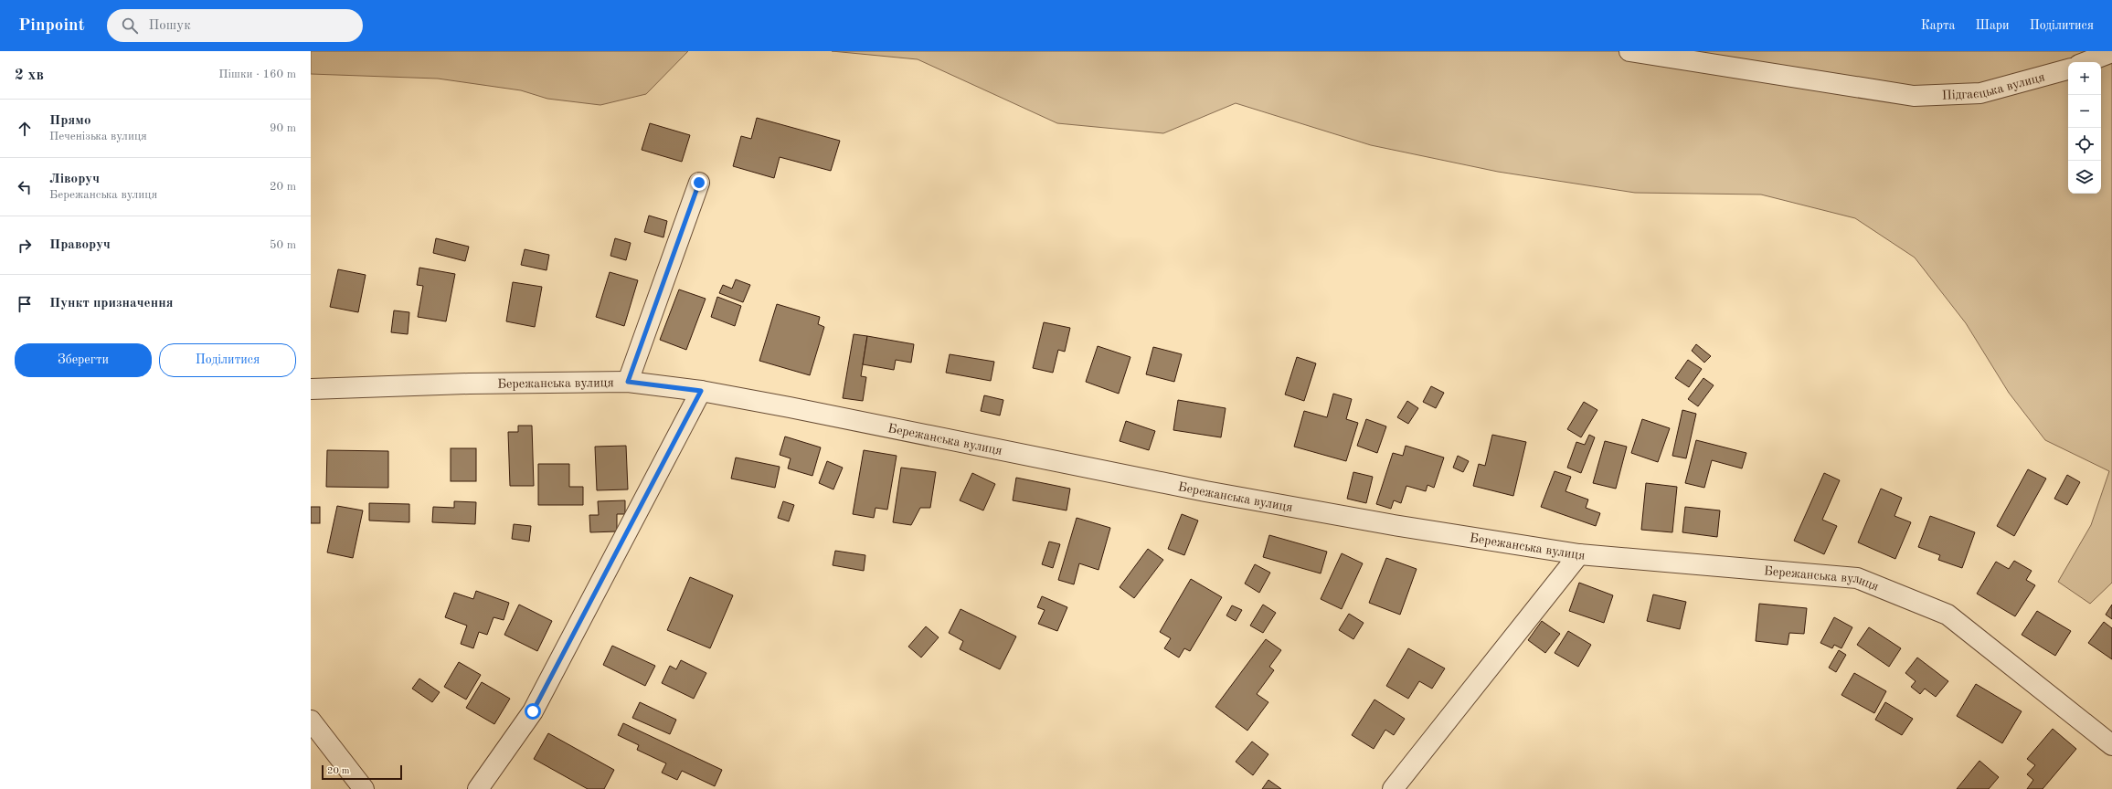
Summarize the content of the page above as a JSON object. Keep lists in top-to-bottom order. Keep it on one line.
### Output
{"streets":{"street":["Підгаєцька вулиця","Бережанська вулиця"]},"scale_bar":"20 m","page":{"header":"Pinpoint","search":"Пошук","nav":["Карта","Шари","Поділитися"],"heading":["2 хв","Пішки · 160 m"],"map_buttons":["+","−"],"list":[["Прямо","Печенізька вулиця","90 m"],["Ліворуч","Бережанська вулиця","20 m"],["Праворуч","50 m"],"Пункт призначення"],"buttons":["Зберегти","Поділитися"],"scale":"20 m"}}
